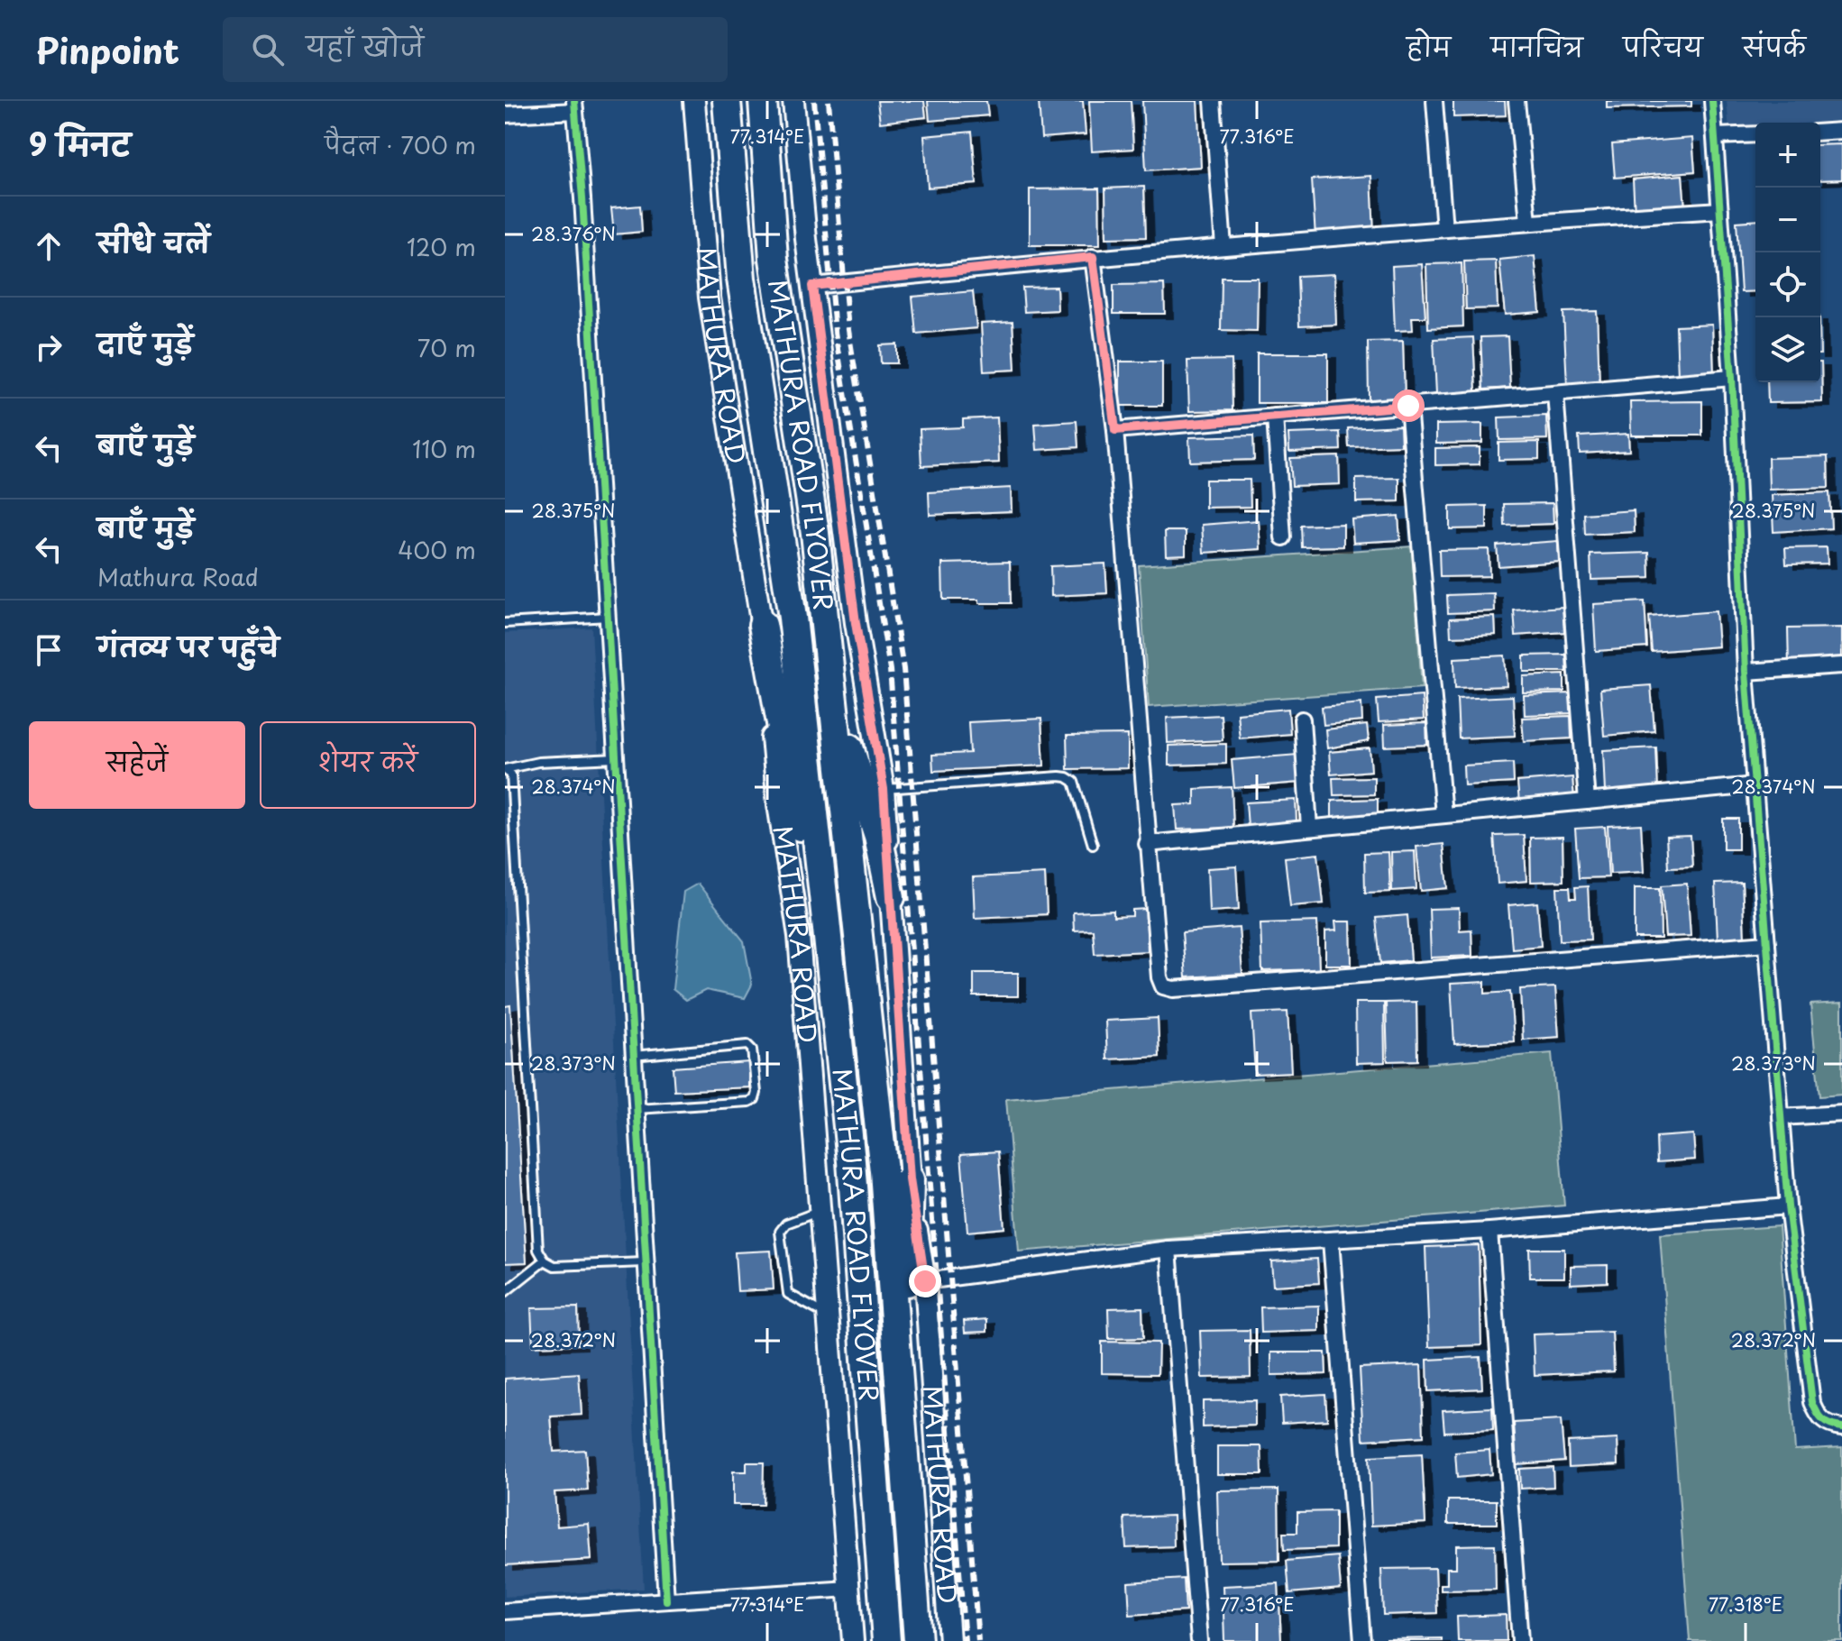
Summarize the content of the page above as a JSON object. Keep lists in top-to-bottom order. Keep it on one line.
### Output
{"streets":{"highway":["MATHURA ROAD","MATHURA ROAD FLYOVER"]},"crossings":[["MATHURA ROAD","MATHURA ROAD FLYOVER"]],"page":{"header":"Pinpoint","search":"यहाँ खोजें","nav":["होम","मानचित्र","परिचय","संपर्क"],"heading":["9 मिनट","पैदल · 700 m"],"map_buttons":["+","−"],"list":[["सीधे चलें","120 m"],["दाएँ मुड़ें","70 m"],["बाएँ मुड़ें","110 m"],["बाएँ मुड़ें","Mathura Road","400 m"],"गंतव्य पर पहुँचे"],"buttons":["सहेजें","शेयर करें"]},"coordinates":["77.314°E","77.316°E","28.376°N","28.375°N","28.374°N","28.373°N","28.372°N","77.318°E"]}
